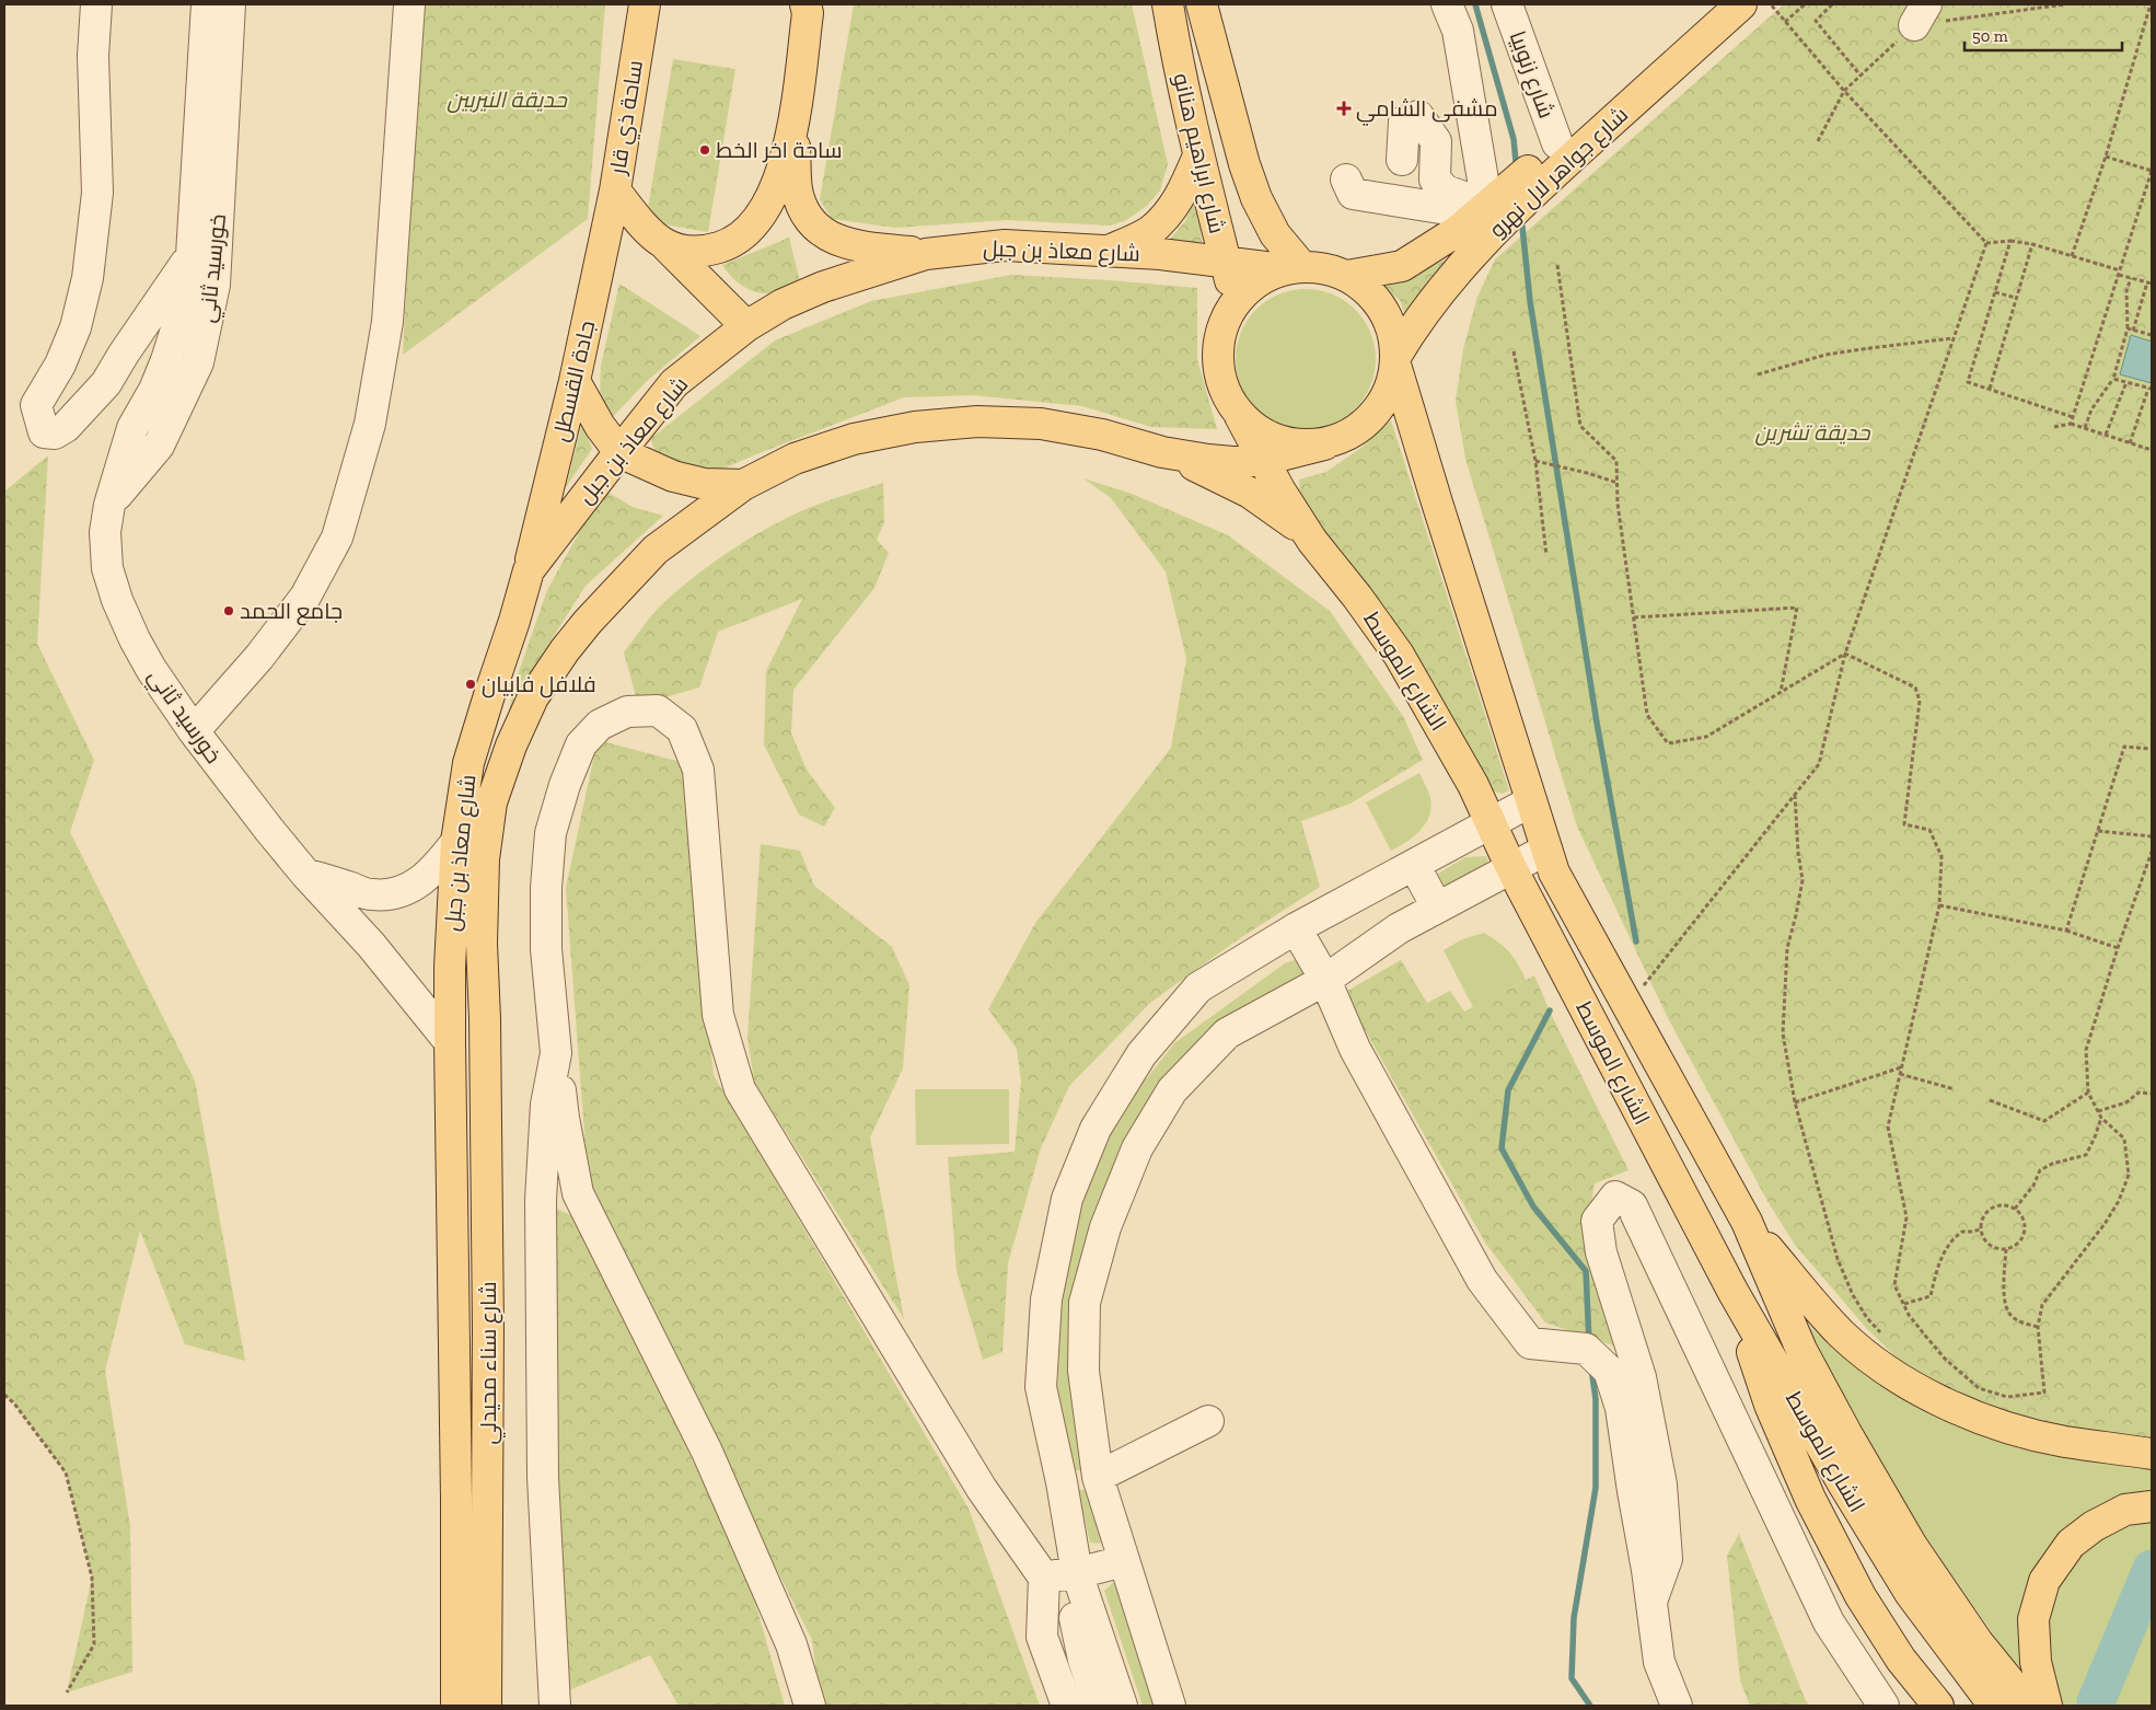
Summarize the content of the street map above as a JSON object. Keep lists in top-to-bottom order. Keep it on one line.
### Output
{"streets":{"main road":["ساحة ذي قار","شارع ابراهيم هنانو","شارع جواهر لال نهرو","شارع معاذ بن جبل","جادة القسطل","الشارع الموسط","شارع سناء محيدلي"],"street":["شارع زنوبيا","خورسيد ثاني"]},"crossings":[["شارع زنوبيا","شارع جواهر لال نهرو"],["ساحة ذي قار","جادة القسطل"],["شارع ابراهيم هنانو","شارع جواهر لال نهرو"],["شارع ابراهيم هنانو","شارع معاذ بن جبل"],["شارع ابراهيم هنانو","الشارع الموسط"],["شارع جواهر لال نهرو","شارع معاذ بن جبل"],["شارع جواهر لال نهرو","الشارع الموسط"],["شارع معاذ بن جبل","خورسيد ثاني"],["شارع معاذ بن جبل","جادة القسطل"],["شارع معاذ بن جبل","الشارع الموسط"],["شارع معاذ بن جبل","شارع سناء محيدلي"],["خورسيد ثاني","شارع سناء محيدلي"]],"parks":["حديقة النيربين","حديقة تشرين"],"places":{"health":["مشفى الشامي"],"other":["ساحة اخر الخط","جامع الحمد","فلافل فابيان"]},"scale_bar":"50 m"}
